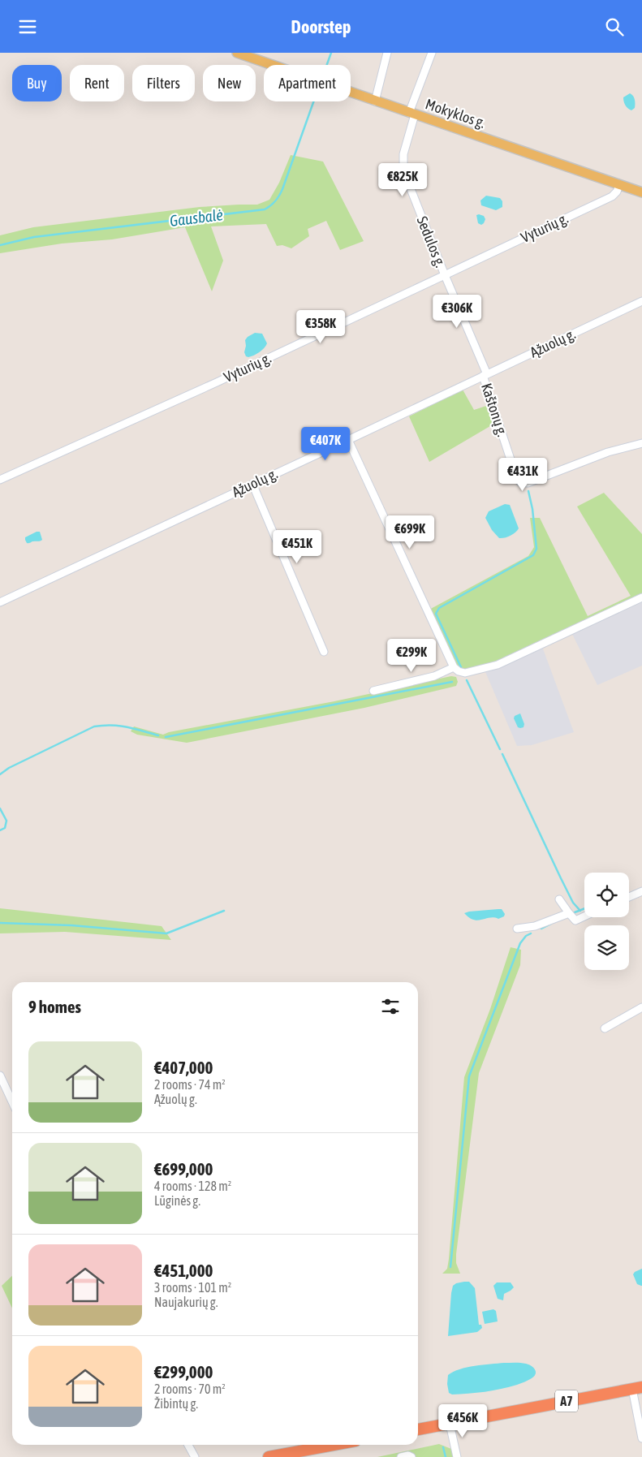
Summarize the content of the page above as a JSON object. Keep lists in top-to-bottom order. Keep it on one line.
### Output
{"streets":{"highway":["A7"],"main road":["Mokyklos g."],"street":["Vyturių g.","Sedulos g.","Ąžuolų g.","Kaštonų g."]},"crossings":[["Mokyklos g.","Vyturių g."],["Mokyklos g.","Sedulos g."],["Vyturių g.","Sedulos g."],["Sedulos g.","Ąžuolų g."],["Sedulos g.","Kaštonų g."],["Ąžuolų g.","Kaštonų g."]],"water":["Gausbalė"],"page":{"header":"Doorstep","chip":["Buy","Rent","Filters","New","Apartment"],"price":["€825K","€306K","€358K","€407K","€431K","€699K","€451K","€299K","€456K"],"heading":"9 homes","list":[{"name":"€407,000","note":"2 rooms · 74 m² · Ąžuolų g."},{"name":"€699,000","note":"4 rooms · 128 m² · Lūginės g."},{"name":"€451,000","note":"3 rooms · 101 m² · Naujakurių g."},{"name":"€299,000","note":"2 rooms · 70 m² · Žibintų g."}]}}
